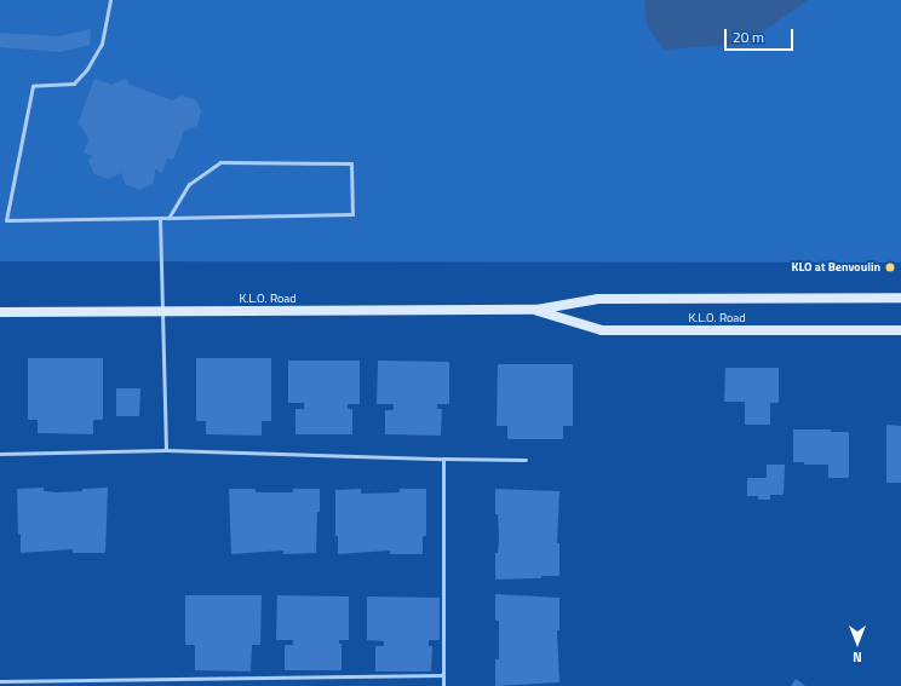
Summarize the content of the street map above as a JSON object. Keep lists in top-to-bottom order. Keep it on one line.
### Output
{"streets":{"main road":["K.L.O. Road"]},"places":["KLO at Benvoulin"],"scale_bar":"20 m","north":"bottom"}
